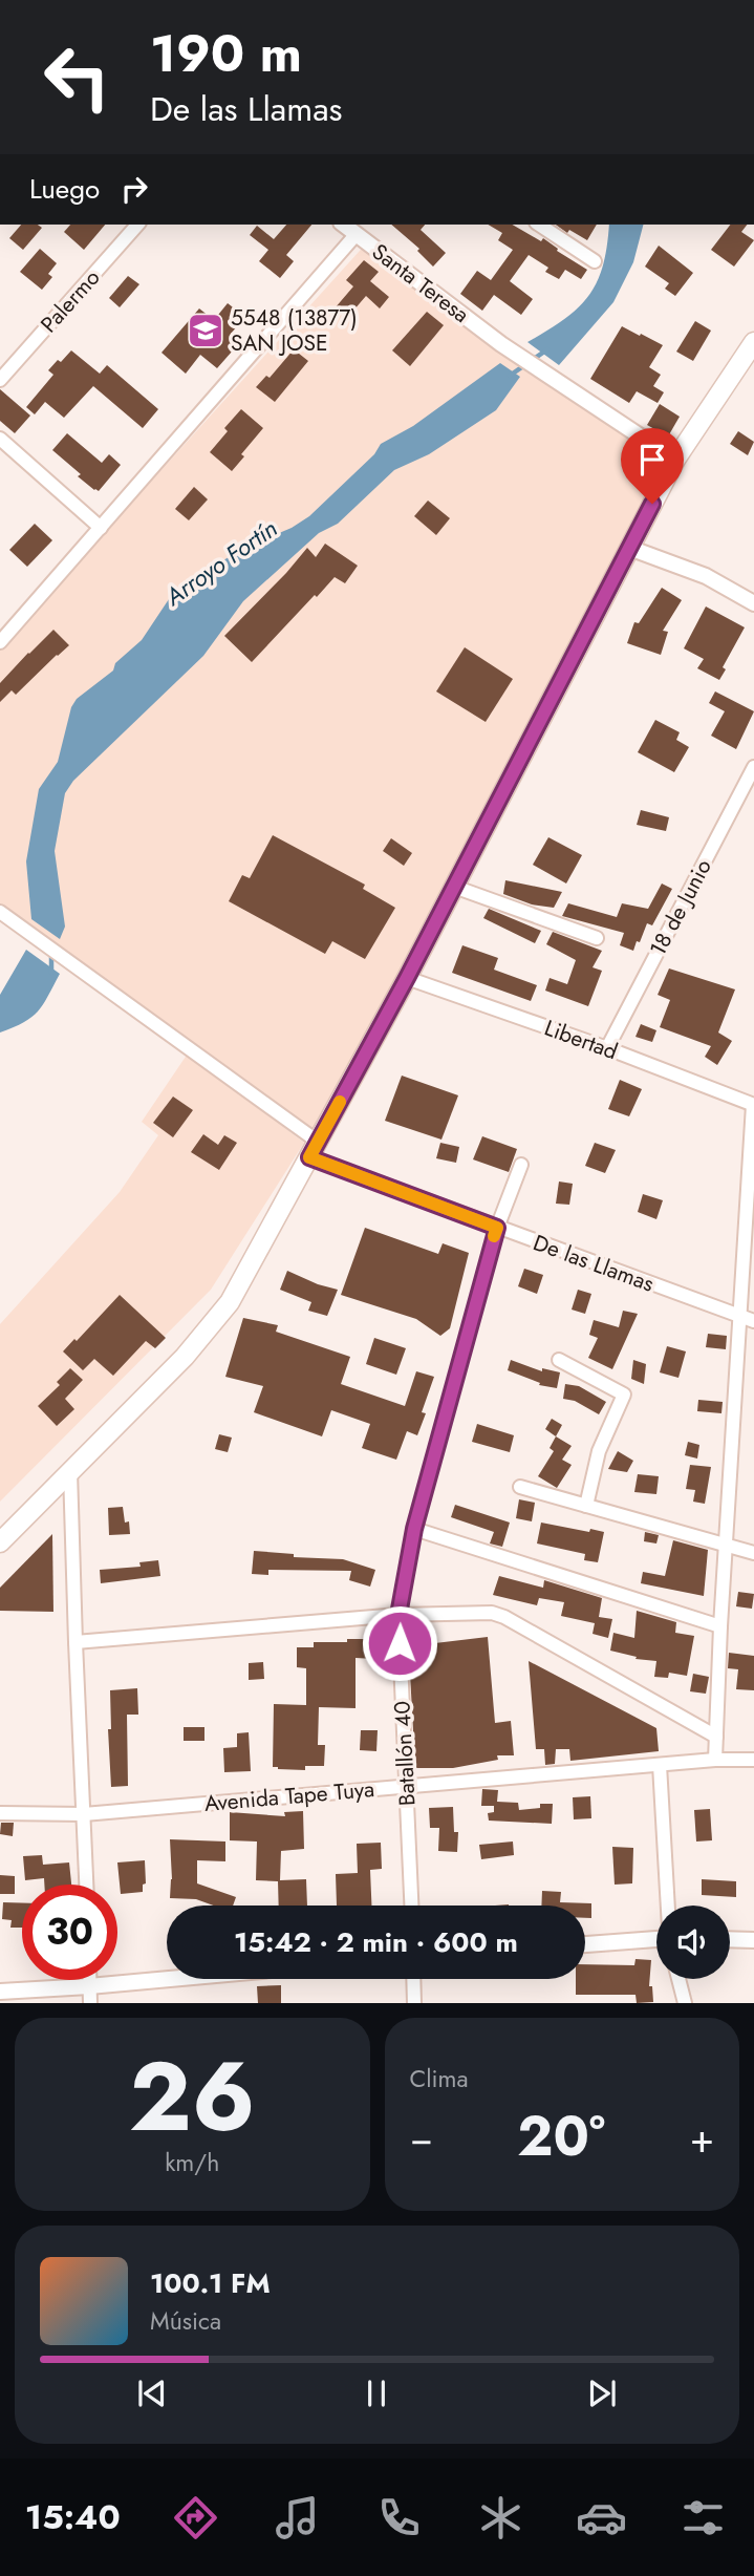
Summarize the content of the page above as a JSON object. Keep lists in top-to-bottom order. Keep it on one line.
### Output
{"streets":{"street":["Santa Teresa","Palermo","18 de Junio","Libertad","De las Llamas","Batallón 40","Avenida Tape Tuya"]},"crossings":[["18 de Junio","Libertad"],["De las Llamas","Batallón 40"],["Batallón 40","Avenida Tape Tuya"]],"water":["Arroyo Fortín"],"places":{"school or university":["5548 (13877) SAN JOSE"]},"page":{"turn":["190 m","De las Llamas"],"then":"Luego","limit":"30","trip":"15:42 · 2 min · 600 m","tile":[["26","km/h"],"Clima"],"heat":["−","20°","+"],"song":["100.1 FM","Música"],"tabs":"15:40"}}
